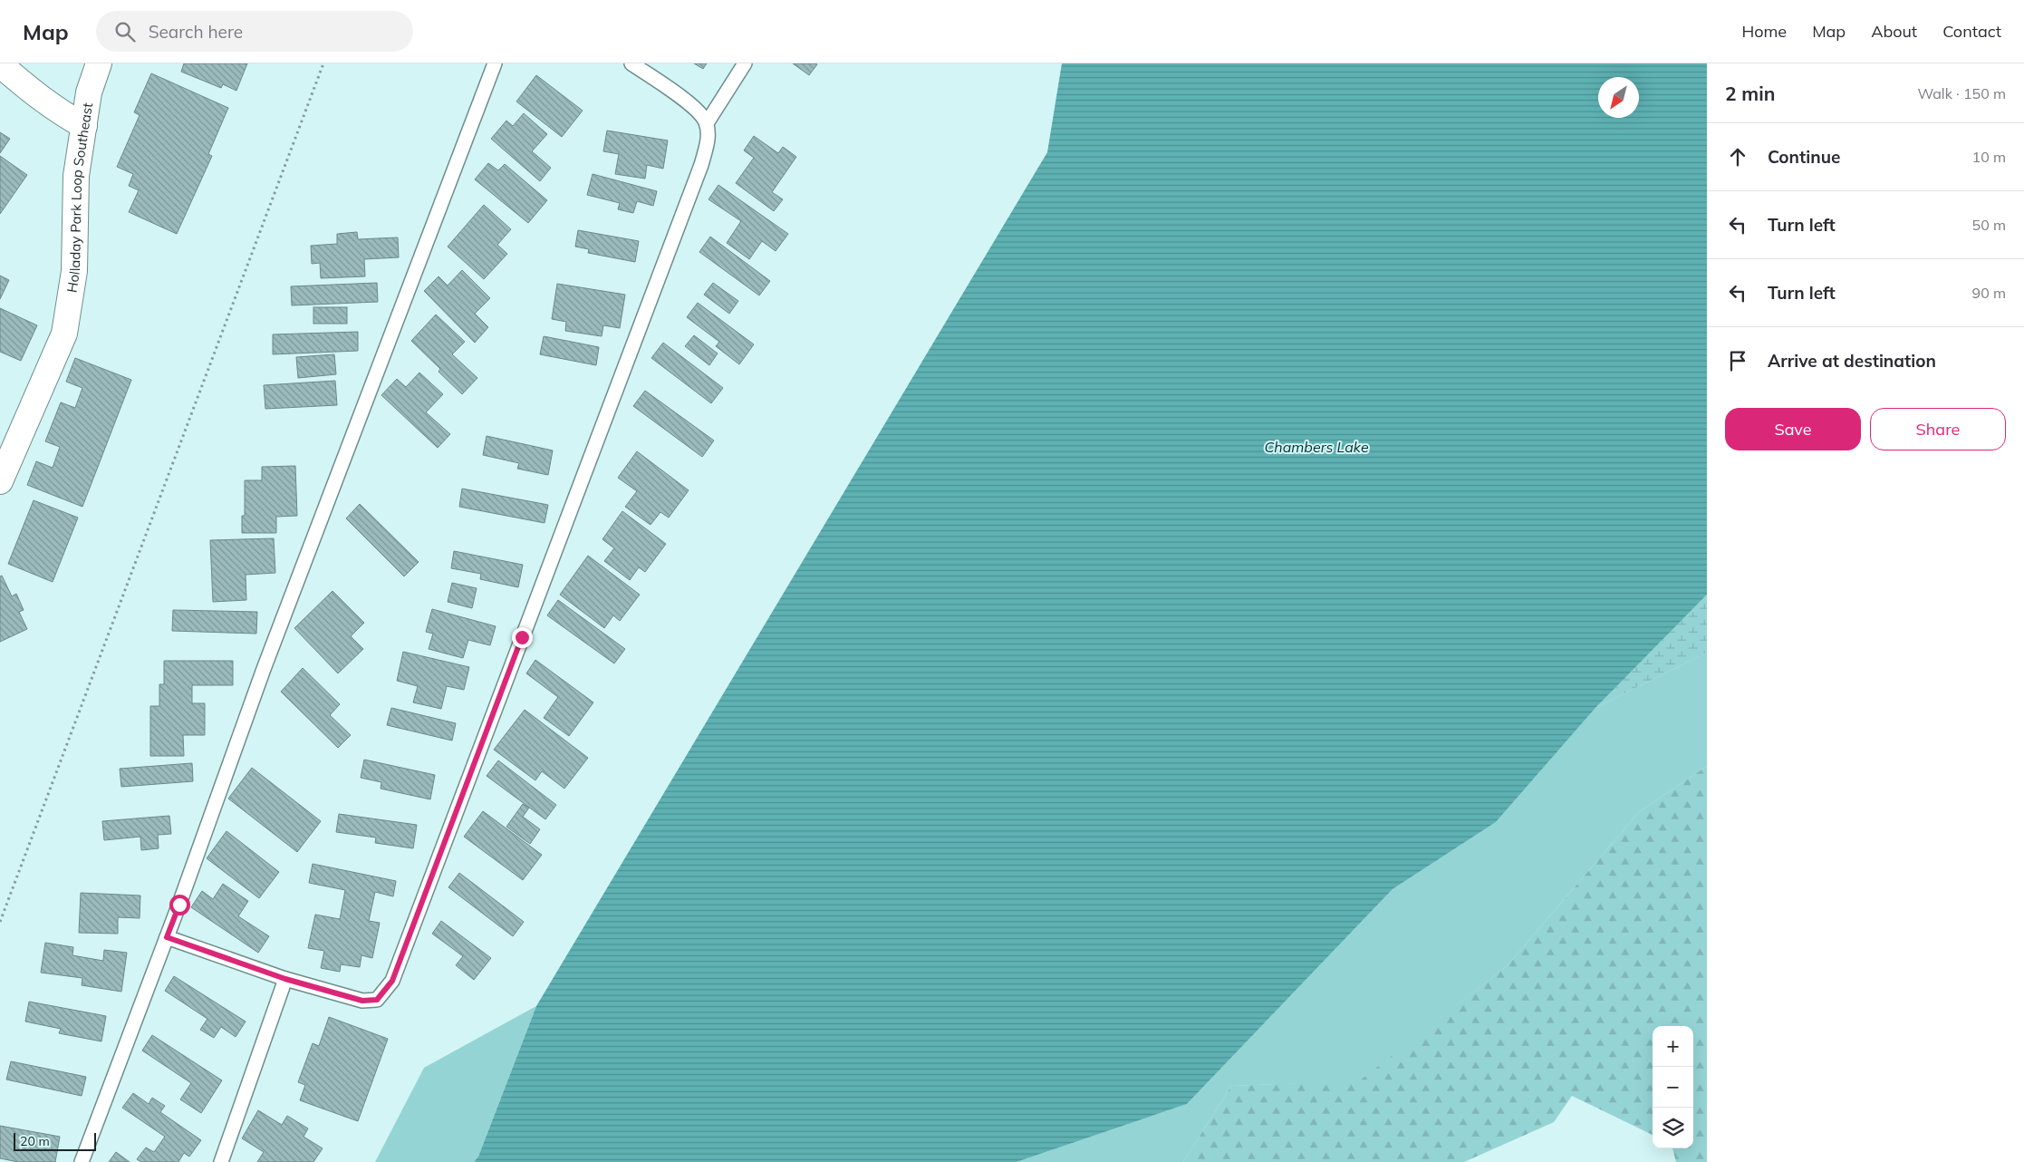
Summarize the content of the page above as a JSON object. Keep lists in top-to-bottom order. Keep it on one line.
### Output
{"streets":{"street":["Holladay Park Loop Southeast"]},"water":["Chambers Lake"],"scale_bar":"20 m","north":"bottom left","page":{"header":"Map","search":"Search here","nav":["Home","Map","About","Contact"],"heading":["2 min","Walk · 150 m"],"list":[["Continue","10 m"],["Turn left","50 m"],["Turn left","90 m"],"Arrive at destination"],"buttons":["Save","Share"],"map_buttons":["+","−"],"scale":"20 m"}}
